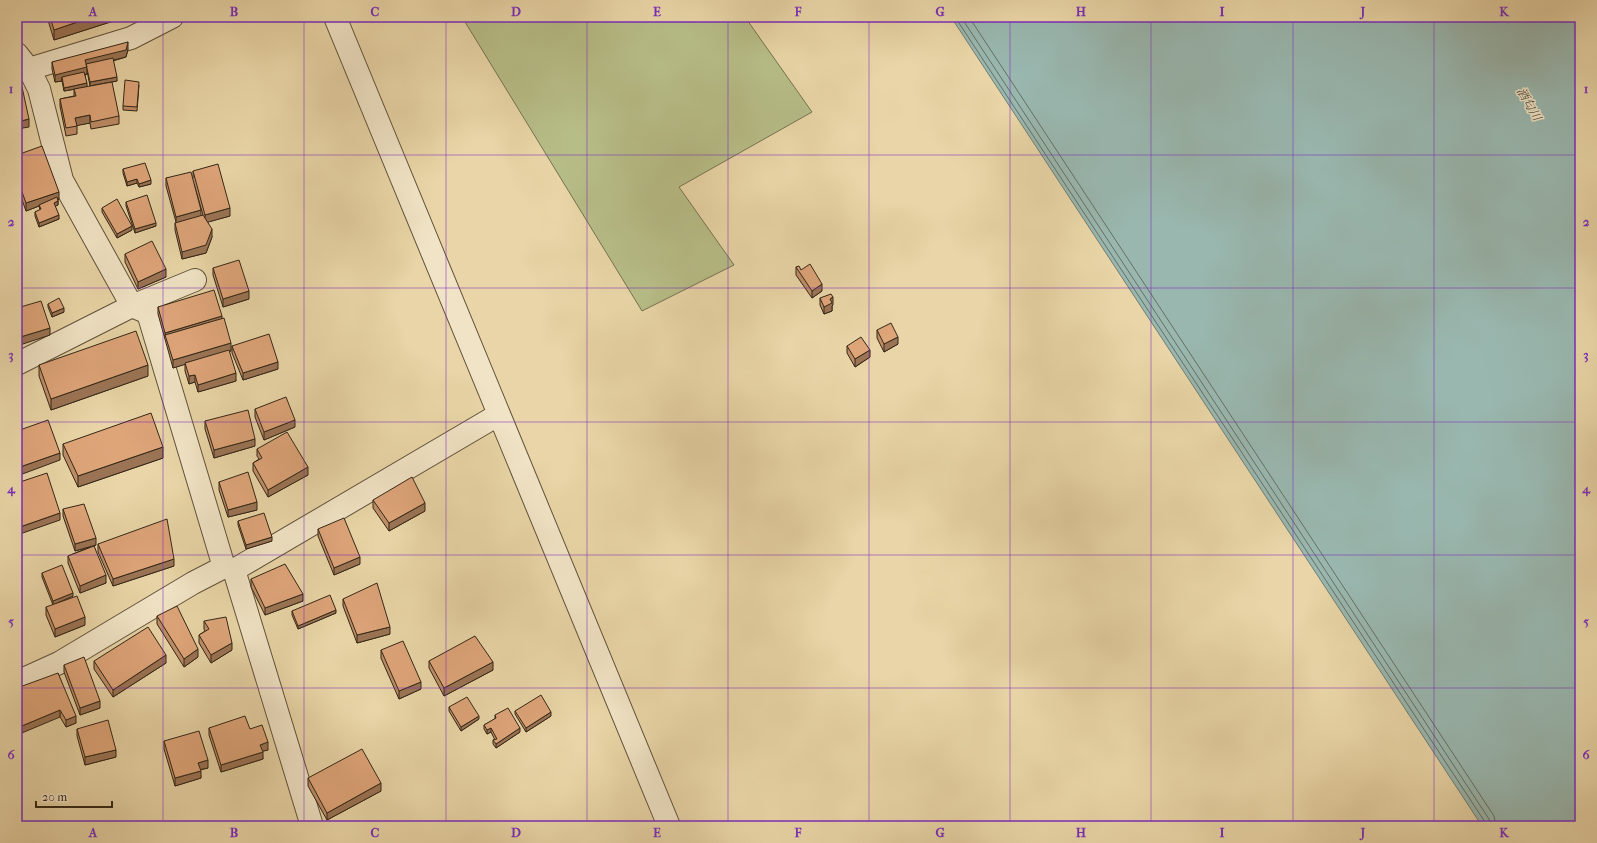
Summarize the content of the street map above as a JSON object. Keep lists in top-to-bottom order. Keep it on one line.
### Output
{"water":["酒匂川"],"scale_bar":"20 m","grid":{"columns":["A","B","C","D","E","F","G","H","I","J","K"],"rows":["1","2","3","4","5","6"]}}
